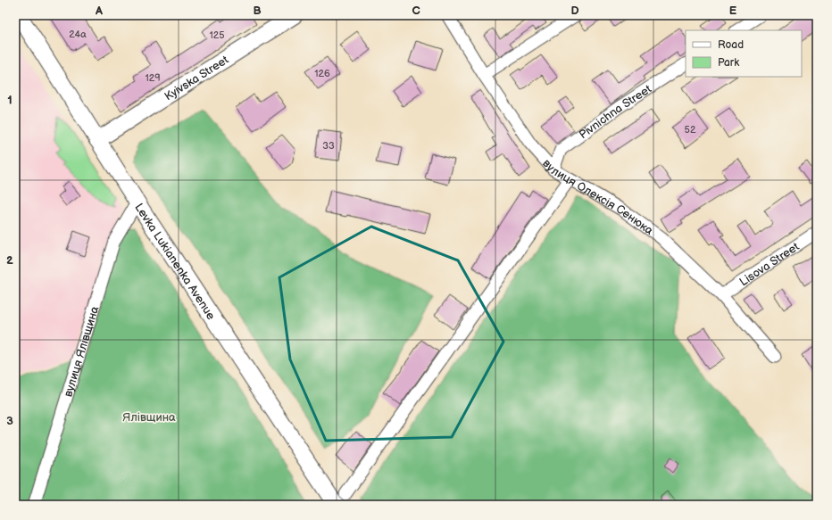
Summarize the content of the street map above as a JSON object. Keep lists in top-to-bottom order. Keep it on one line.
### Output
{"streets":{"main road":["Kyivska Street","Levka Lukianenka Avenue"],"street":["Pivnichna Street","вулиця Олексія Сенюка","Lisova Street","вулиця Ялівщина"]},"crossings":[["Kyivska Street","Levka Lukianenka Avenue"],["Pivnichna Street","вулиця Олексія Сенюка"],["вулиця Олексія Сенюка","Lisova Street"],["Levka Lukianenka Avenue","вулиця Ялівщина"]],"parks":["Ялівщина"],"house_numbers":["24а","125","126","129","52","33"],"legend":["Road","Park"],"grid":{"columns":["A","B","C","D","E"],"rows":["1","2","3"]}}
